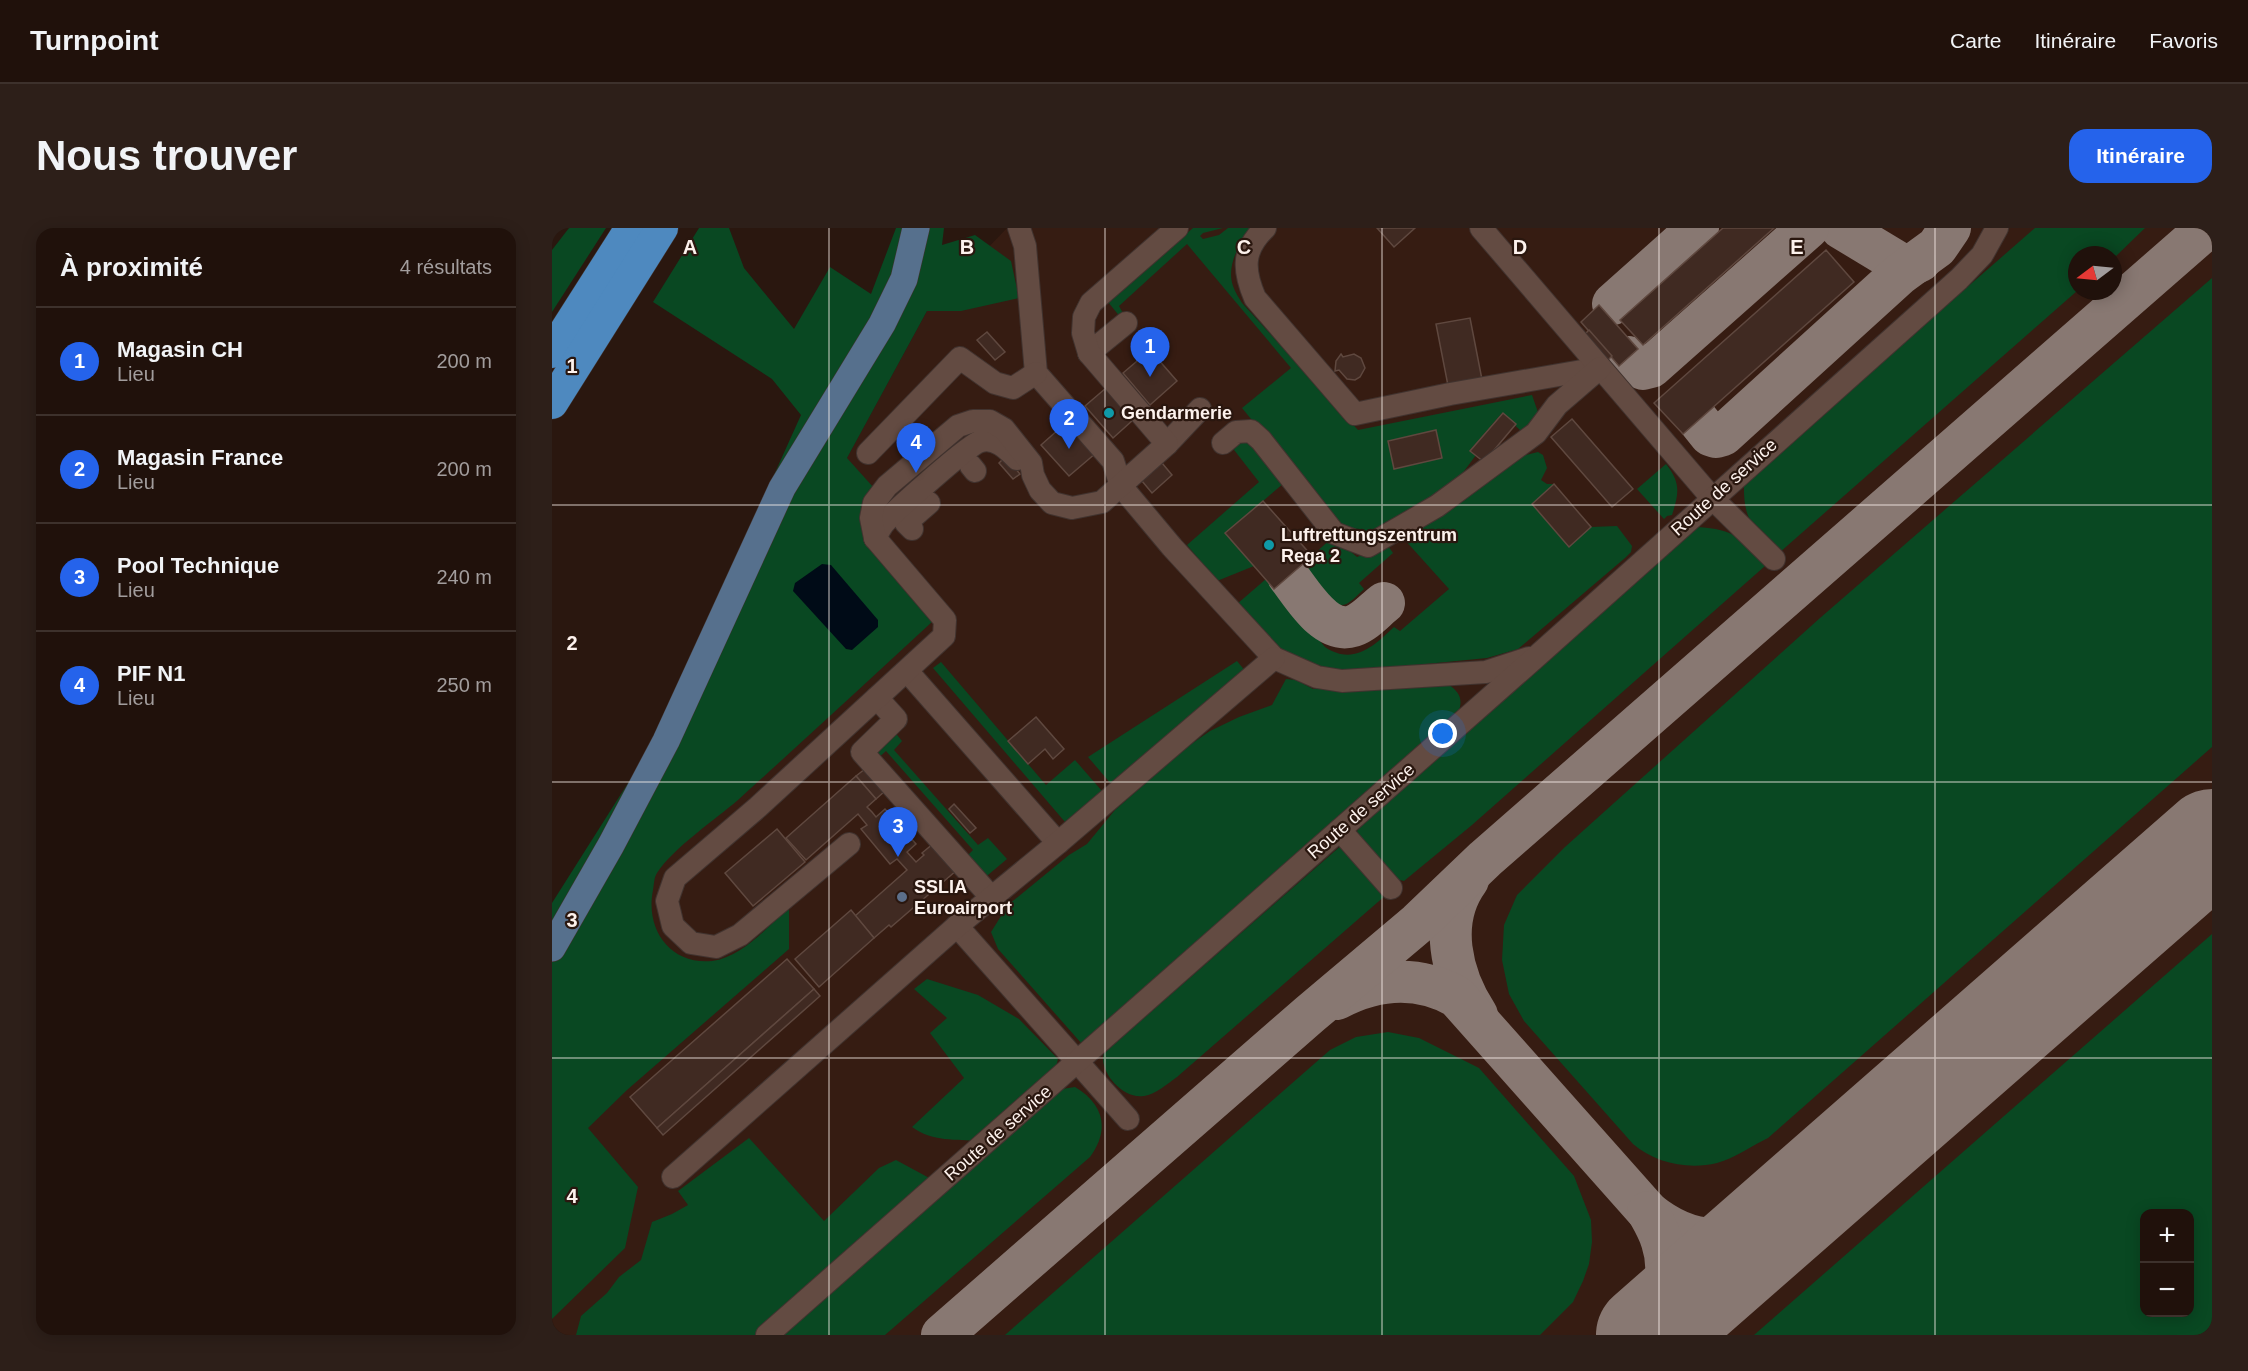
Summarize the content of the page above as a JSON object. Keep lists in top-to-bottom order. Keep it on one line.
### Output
{"streets":{"street":["Route de service"]},"places":["Gendarmerie","Luftrettungszentrum Rega 2","SSLIA Euroairport"],"north":"left","page":{"header":"Turnpoint","nav":["Carte","Itinéraire","Favoris"],"buttons":"Itinéraire","title":"Nous trouver","heading":["À proximité","4 résultats"],"list":[{"mark":"1","name":"Magasin CH","note":"Lieu","value":"200 m"},{"mark":"2","name":"Magasin France","note":"Lieu","value":"200 m"},{"mark":"3","name":"Pool Technique","note":"Lieu","value":"240 m"},{"mark":"4","name":"PIF N1","note":"Lieu","value":"250 m"}],"pins":["1","2","4","3"],"map_buttons":["+","−"]},"grid":{"columns":["A","B","C","D","E"],"rows":["1","2","3","4"]}}
